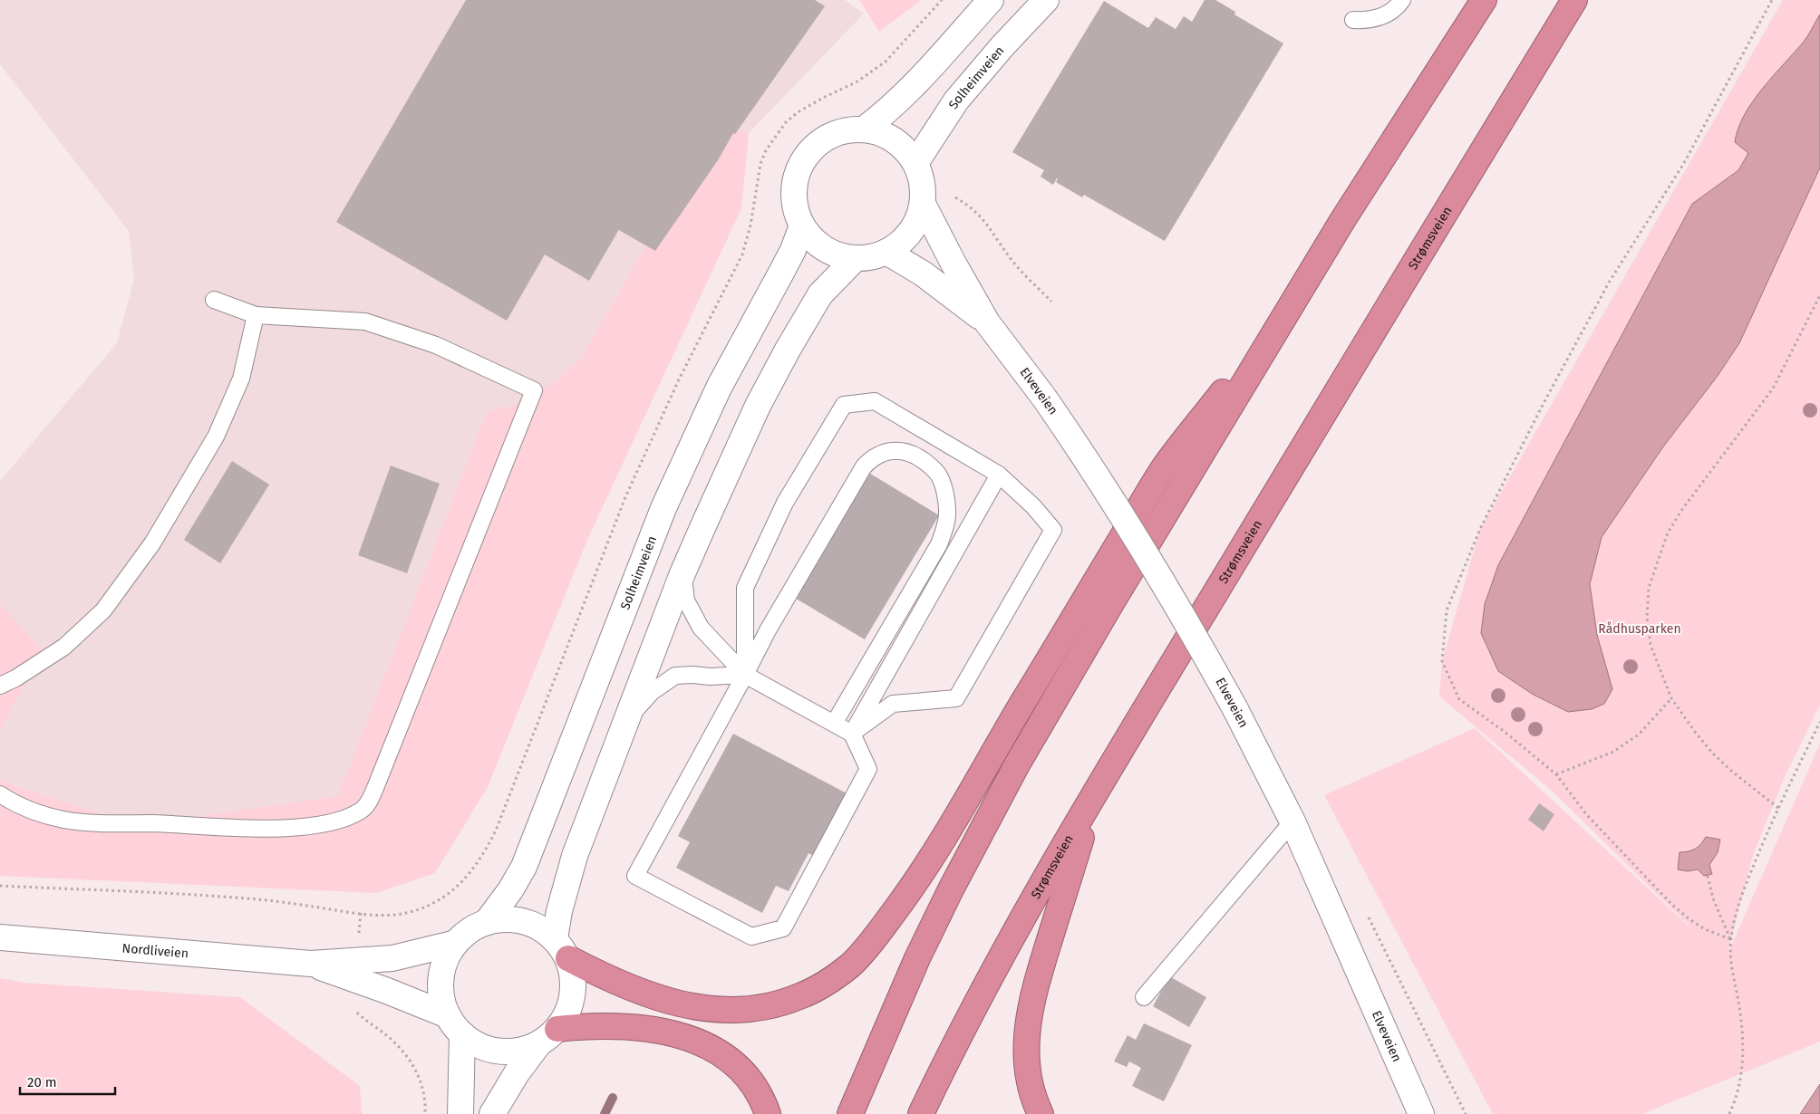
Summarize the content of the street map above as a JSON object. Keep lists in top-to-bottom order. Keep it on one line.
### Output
{"streets":{"highway":["Strømsveien"],"main road":["Solheimveien","Elveveien","Nordliveien"]},"crossings":[["Solheimveien","Elveveien"],["Solheimveien","Nordliveien"]],"parks":["Rådhusparken"],"scale_bar":"20 m"}
